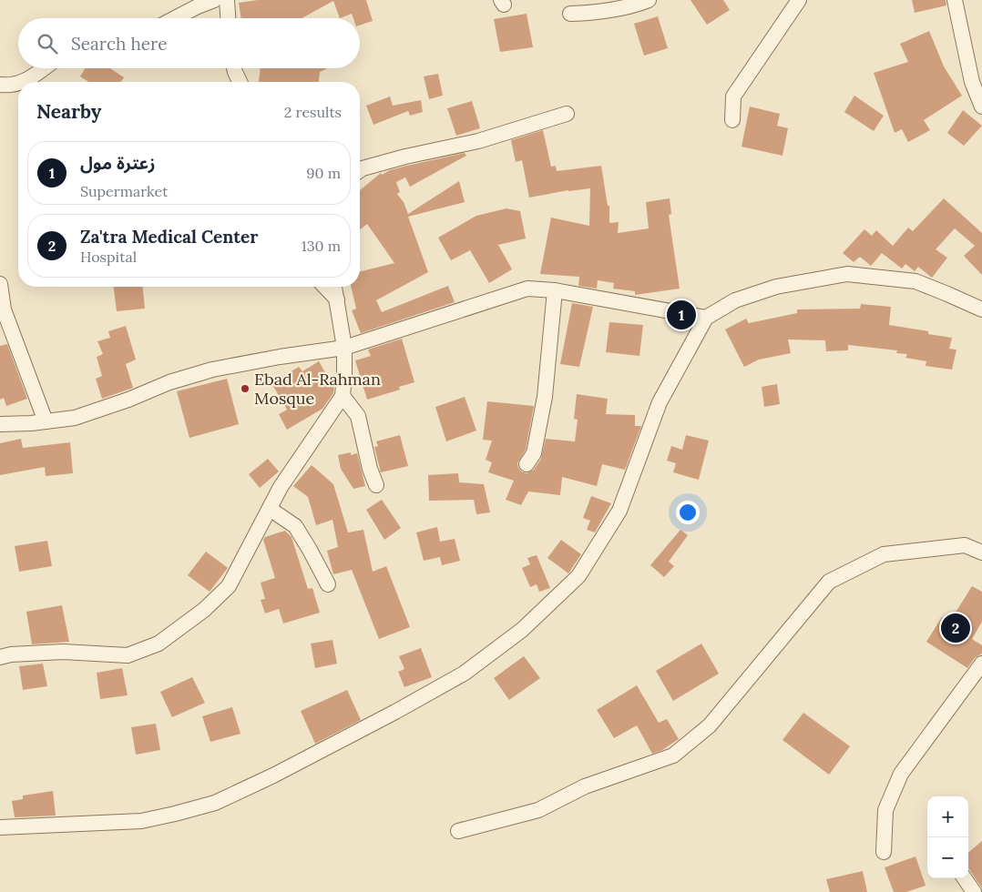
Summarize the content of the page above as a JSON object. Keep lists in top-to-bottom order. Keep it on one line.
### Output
{"places":["Ebad Al-Rahman Mosque"],"page":{"search":"Search here","heading":["Nearby","2 results"],"list":[{"mark":"1","name":"زعترة مول","note":"Supermarket","value":"90 m"},{"mark":"2","name":"Za'tra Medical Center","note":"Hospital","value":"130 m"}],"pins":["1","2"],"map_buttons":["+","−"]}}
